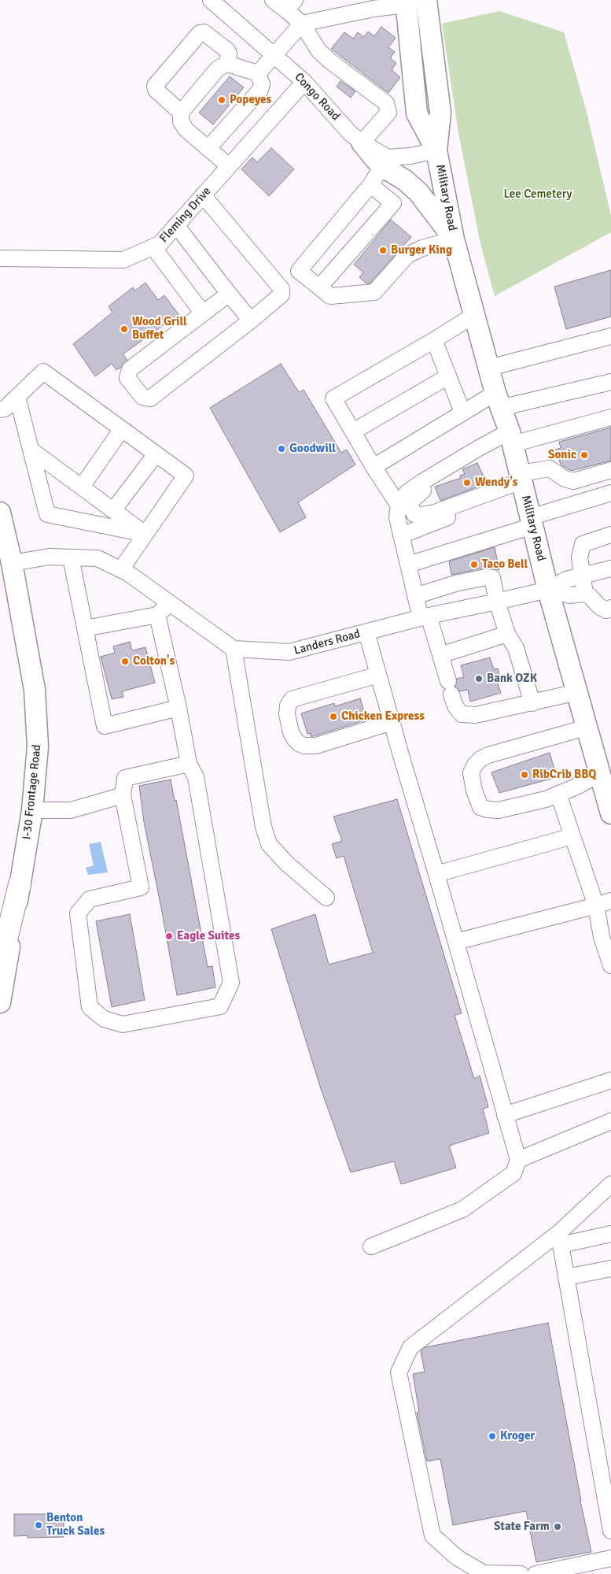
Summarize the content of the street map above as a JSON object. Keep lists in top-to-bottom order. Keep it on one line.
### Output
{"streets":{"main road":["Military Road","I-30 Frontage Road"],"street":["Congo Road","Fleming Drive","Landers Road"]},"crossings":[["Congo Road","Fleming Drive"],["Military Road","Landers Road"]],"parks":["Lee Cemetery"],"places":["Popeyes","Burger King","Wood Grill Buffet","Goodwill","Sonic","Wendy's","Taco Bell","Colton's","Bank OZK","Chicken Express","RibCrib BBQ","Eagle Suites","Kroger","Benton Truck Sales","State Farm"]}
